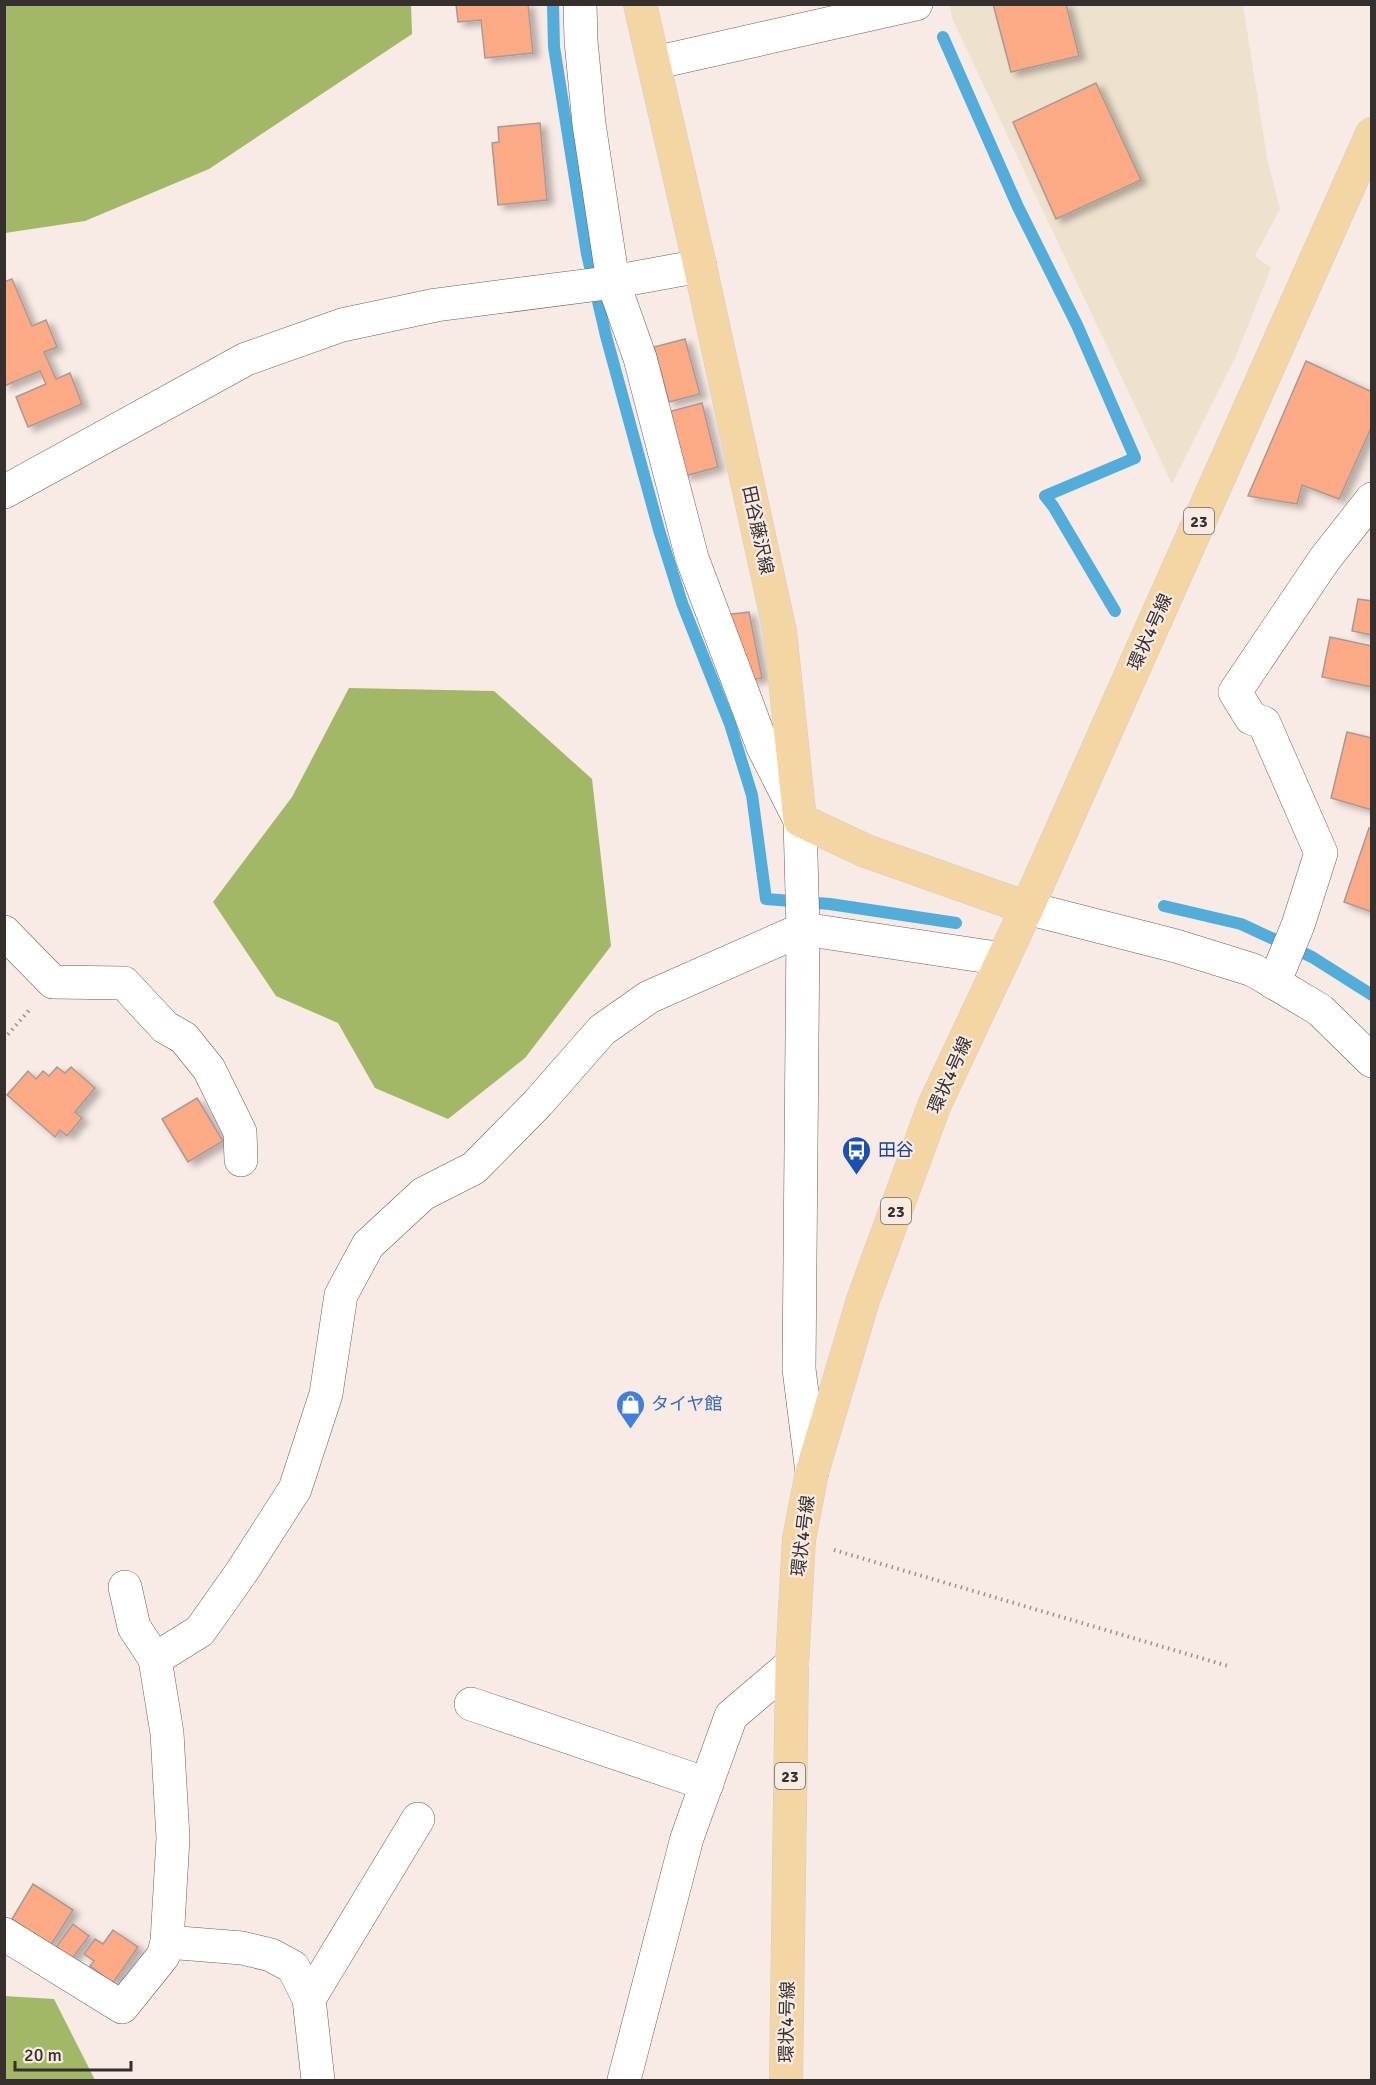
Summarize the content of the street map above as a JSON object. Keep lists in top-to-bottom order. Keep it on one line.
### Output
{"streets":{"main road":["23","田谷藤沢線","環状4号線"]},"places":{"bus stop":["田谷"],"shop":["タイヤ館"]},"scale_bar":"20 m"}
